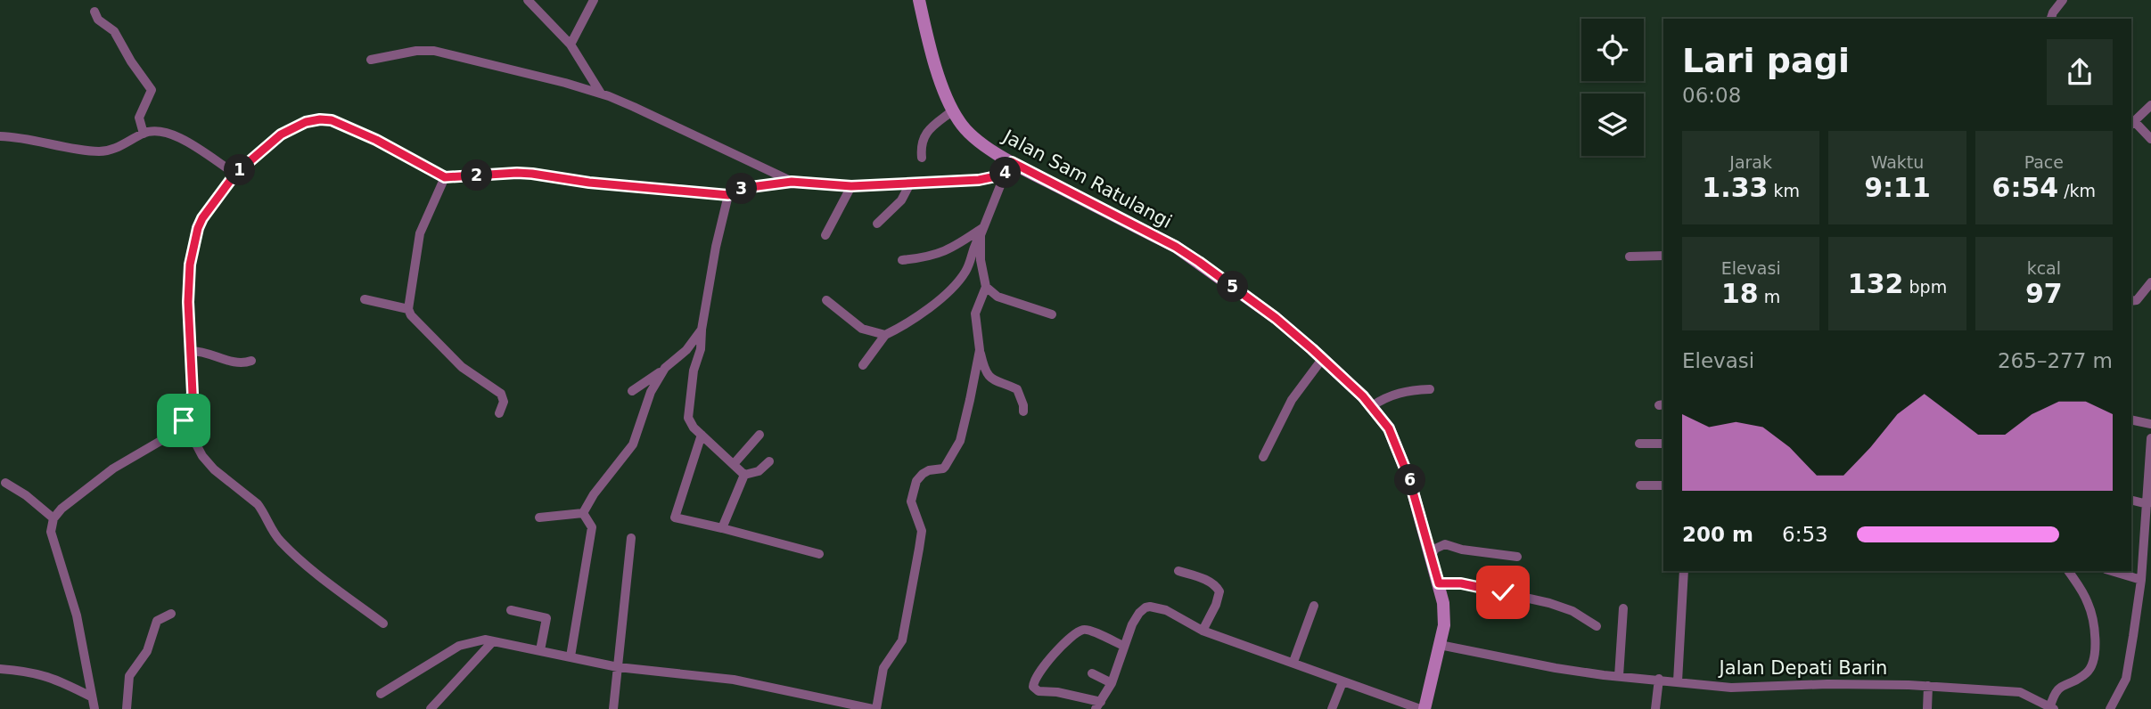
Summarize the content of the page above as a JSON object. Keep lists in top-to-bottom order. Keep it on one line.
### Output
{"streets":{"street":["Jalan Sam Ratulangi","Jalan Depati Barin"]},"crossings":[["Jalan Sam Ratulangi","Jalan Depati Barin"]],"page":{"heading":["Lari pagi","06:08"],"stats":[["Jarak","1.33 km"],["Waktu","9:11"],["Pace","6:54 /km"],["Elevasi","18 m"],["132 bpm"],["kcal","97"]],"pins":["1","4","2","3","5","6"],"chart":["Elevasi","265–277 m"],"list":[{"name":"200 m","note":"6:53"}]}}
